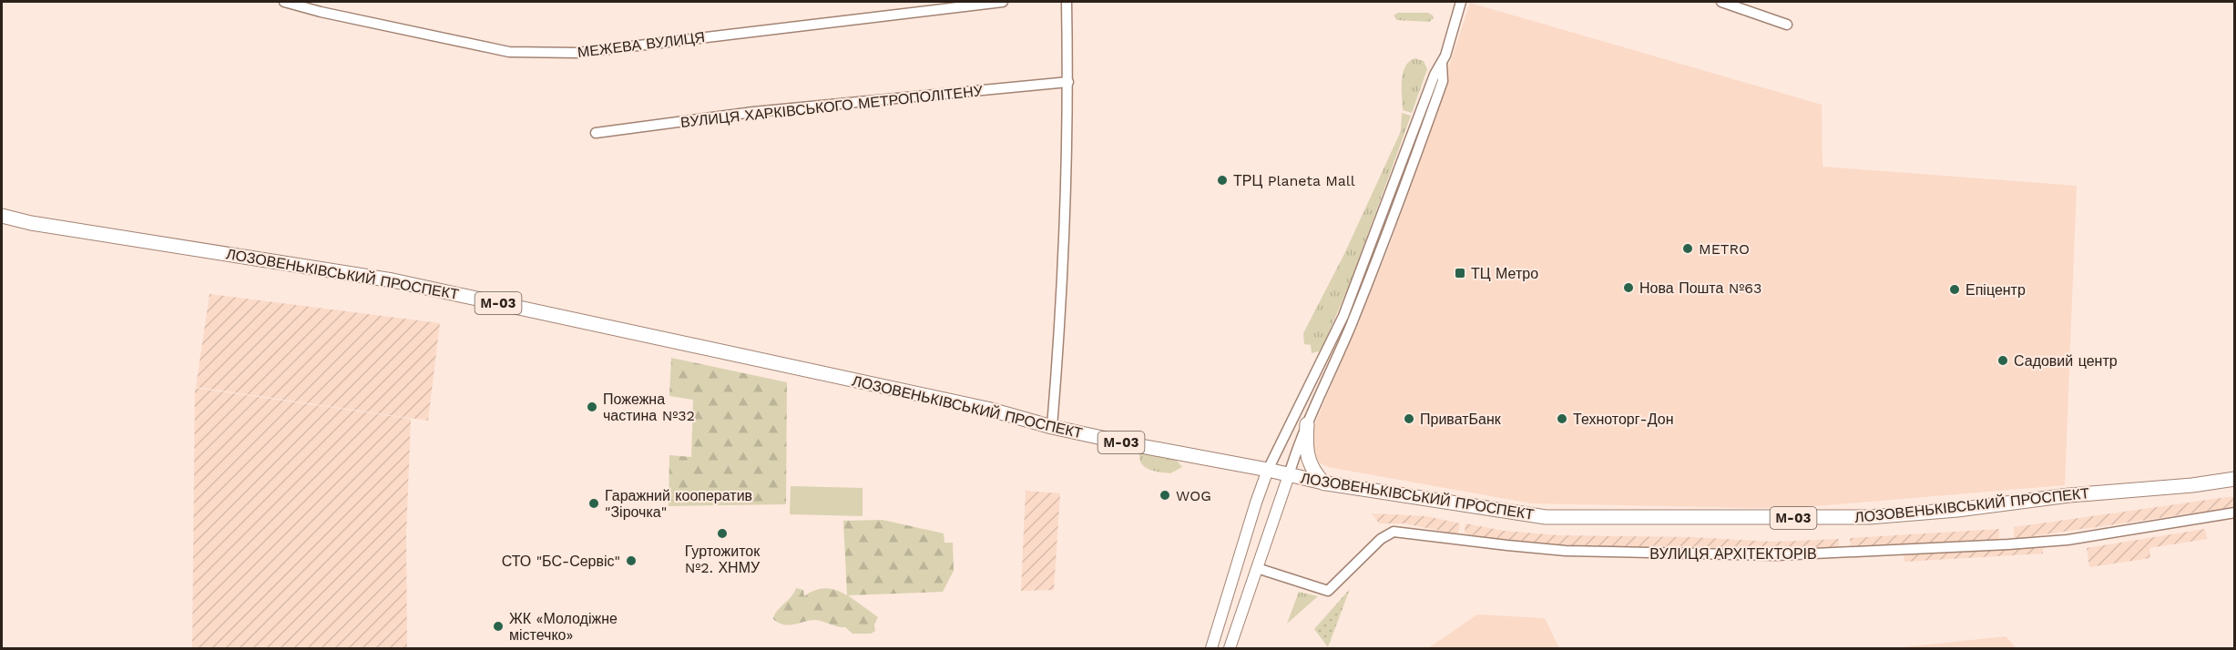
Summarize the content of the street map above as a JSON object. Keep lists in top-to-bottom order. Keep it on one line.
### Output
{"streets":{"highway":["ЛОЗОВЕНЬКІВСЬКИЙ ПРОСПЕКТ","М-03"],"street":["МЕЖЕВА ВУЛИЦЯ","ВУЛИЦЯ ХАРКІВСЬКОГО МЕТРОПОЛІТЕНУ","ВУЛИЦЯ АРХІТЕКТОРІВ"]},"places":{"other":["ТРЦ Planeta Mall","METRO","Нова Пошта №63","Епіцентр","Садовий центр","Пожежна частина №32","ПриватБанк","Техноторг-Дон","WOG","Гаражний кооператив \"Зірочка\"","Гуртожиток №2. ХНМУ","СТО \"БС-Сервіс\"","ЖК «Молодіжне містечко»"],"transit":["ТЦ Метро"]}}
